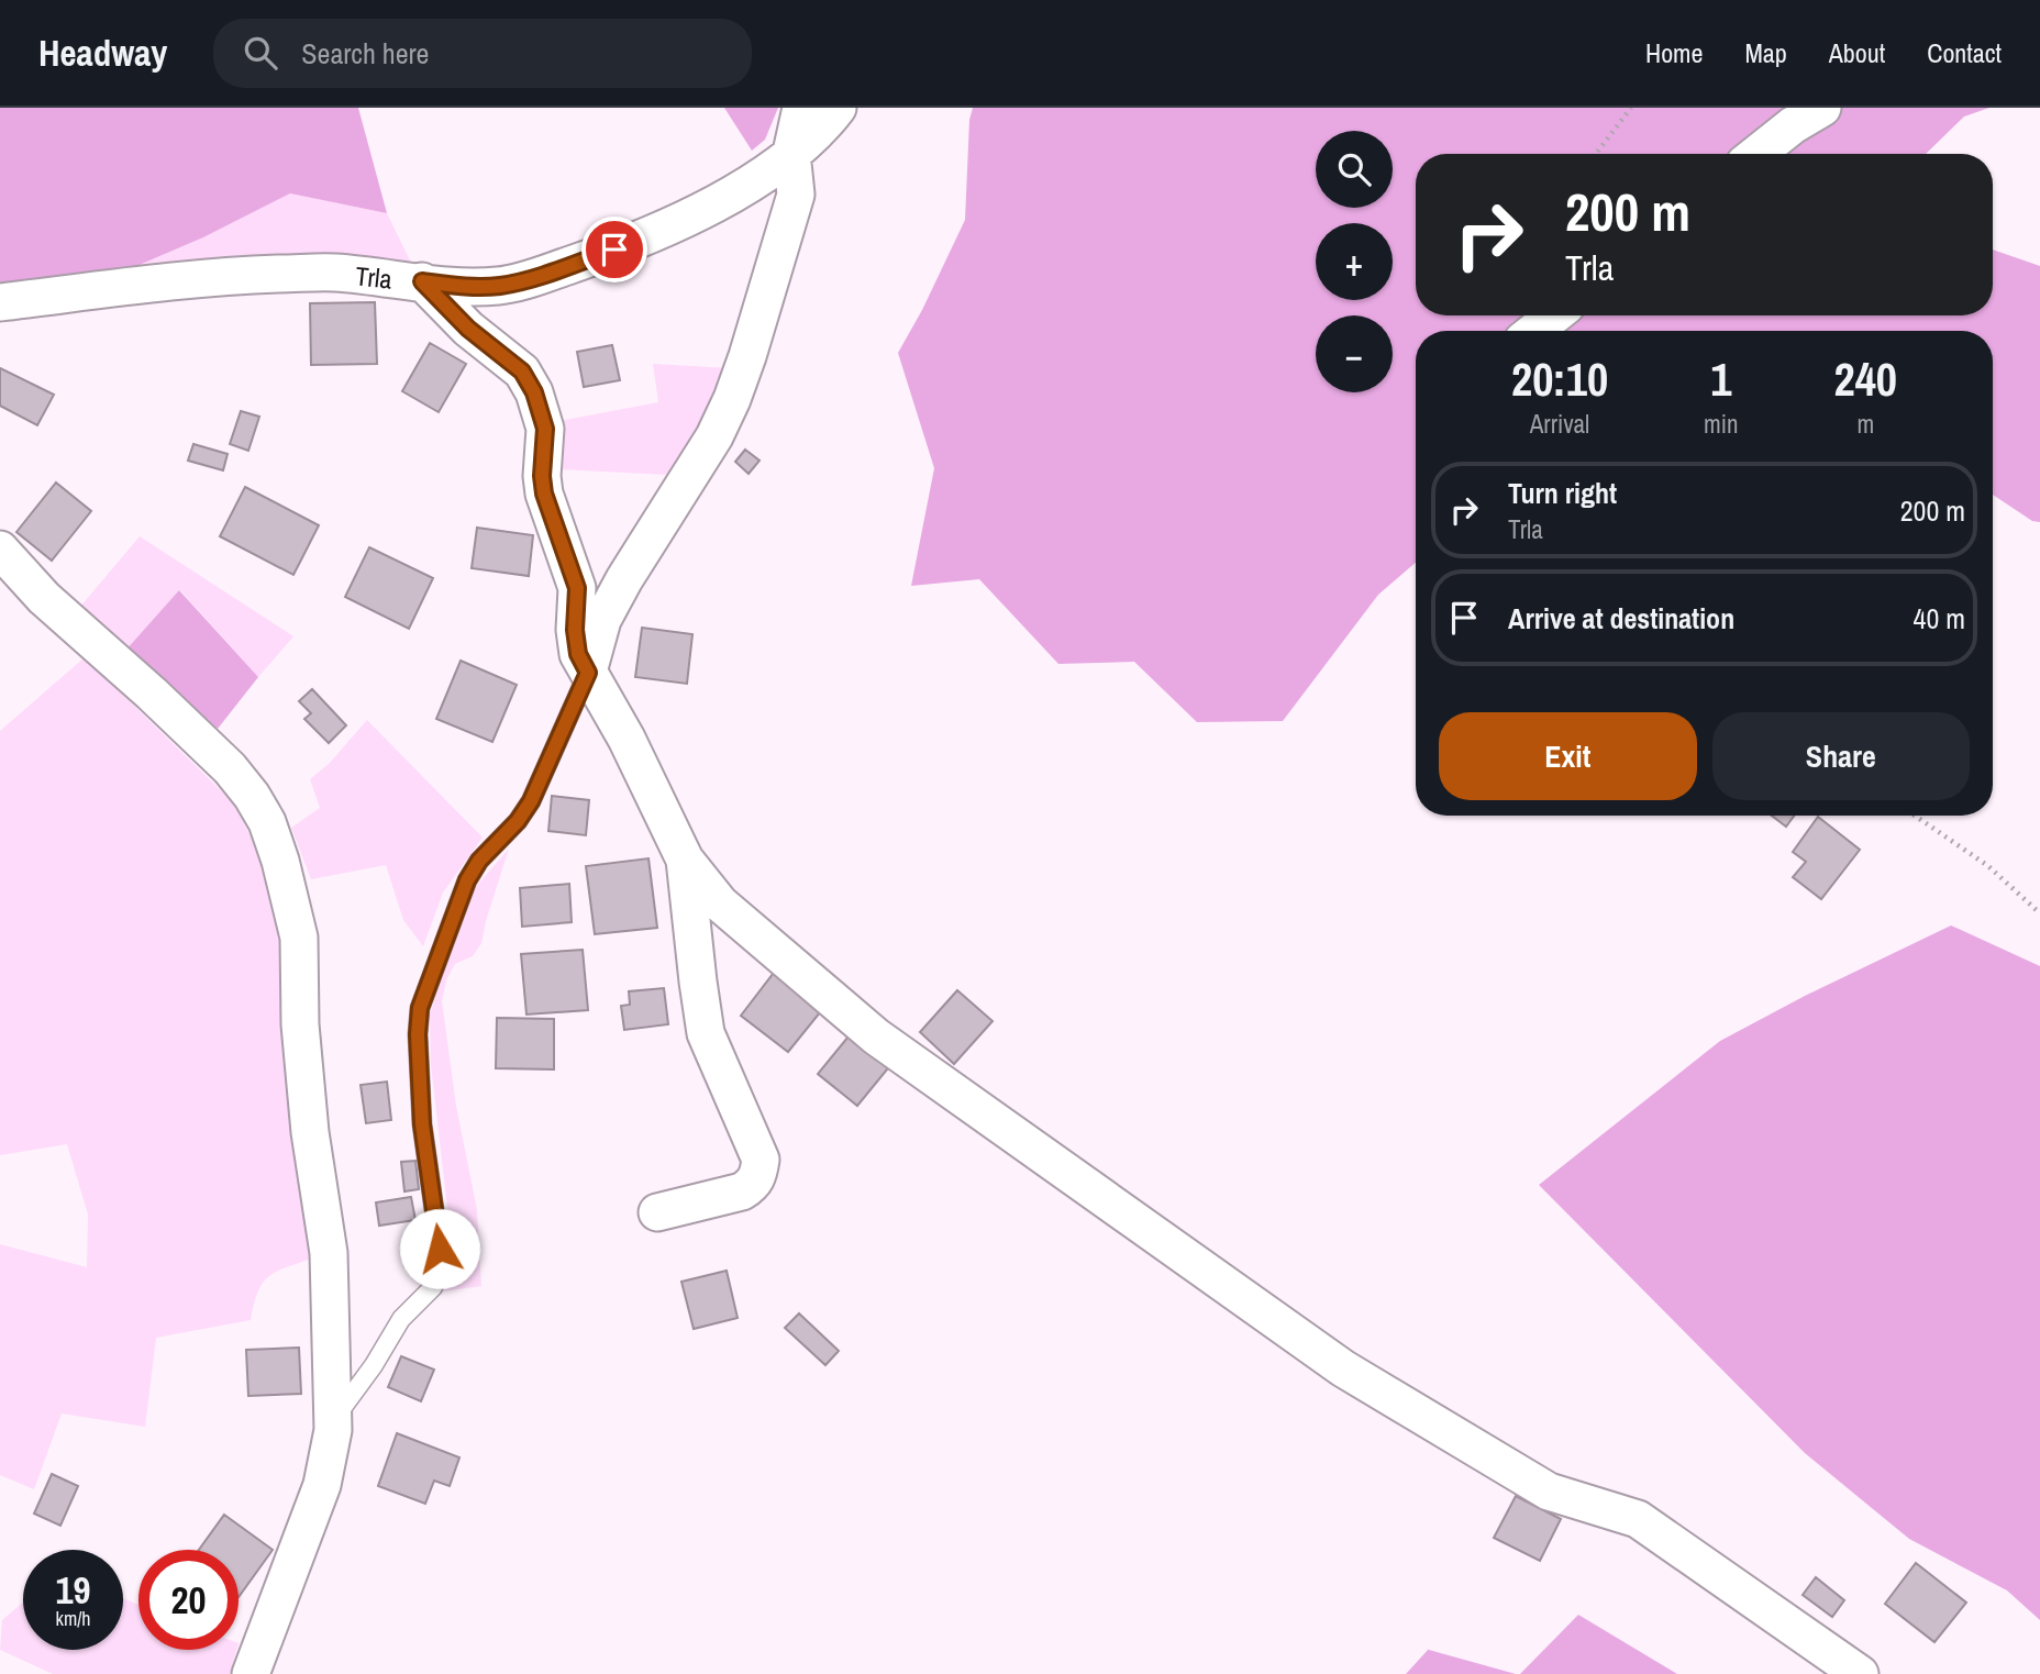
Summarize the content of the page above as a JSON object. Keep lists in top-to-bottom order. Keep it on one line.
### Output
{"streets":{"street":["Trla"]},"page":{"header":"Headway","search":"Search here","nav":["Home","Map","About","Contact"],"map_buttons":["+","−"],"turn":["200 m","Trla"],"eta":["20:10","Arrival","1","min","240","m"],"list":[{"name":"Turn right","note":"Trla","value":"200 m"},{"name":"Arrive at destination","value":"40 m"}],"buttons":["Exit","Share"],"speed":"19 km/h","limit":"20"}}
